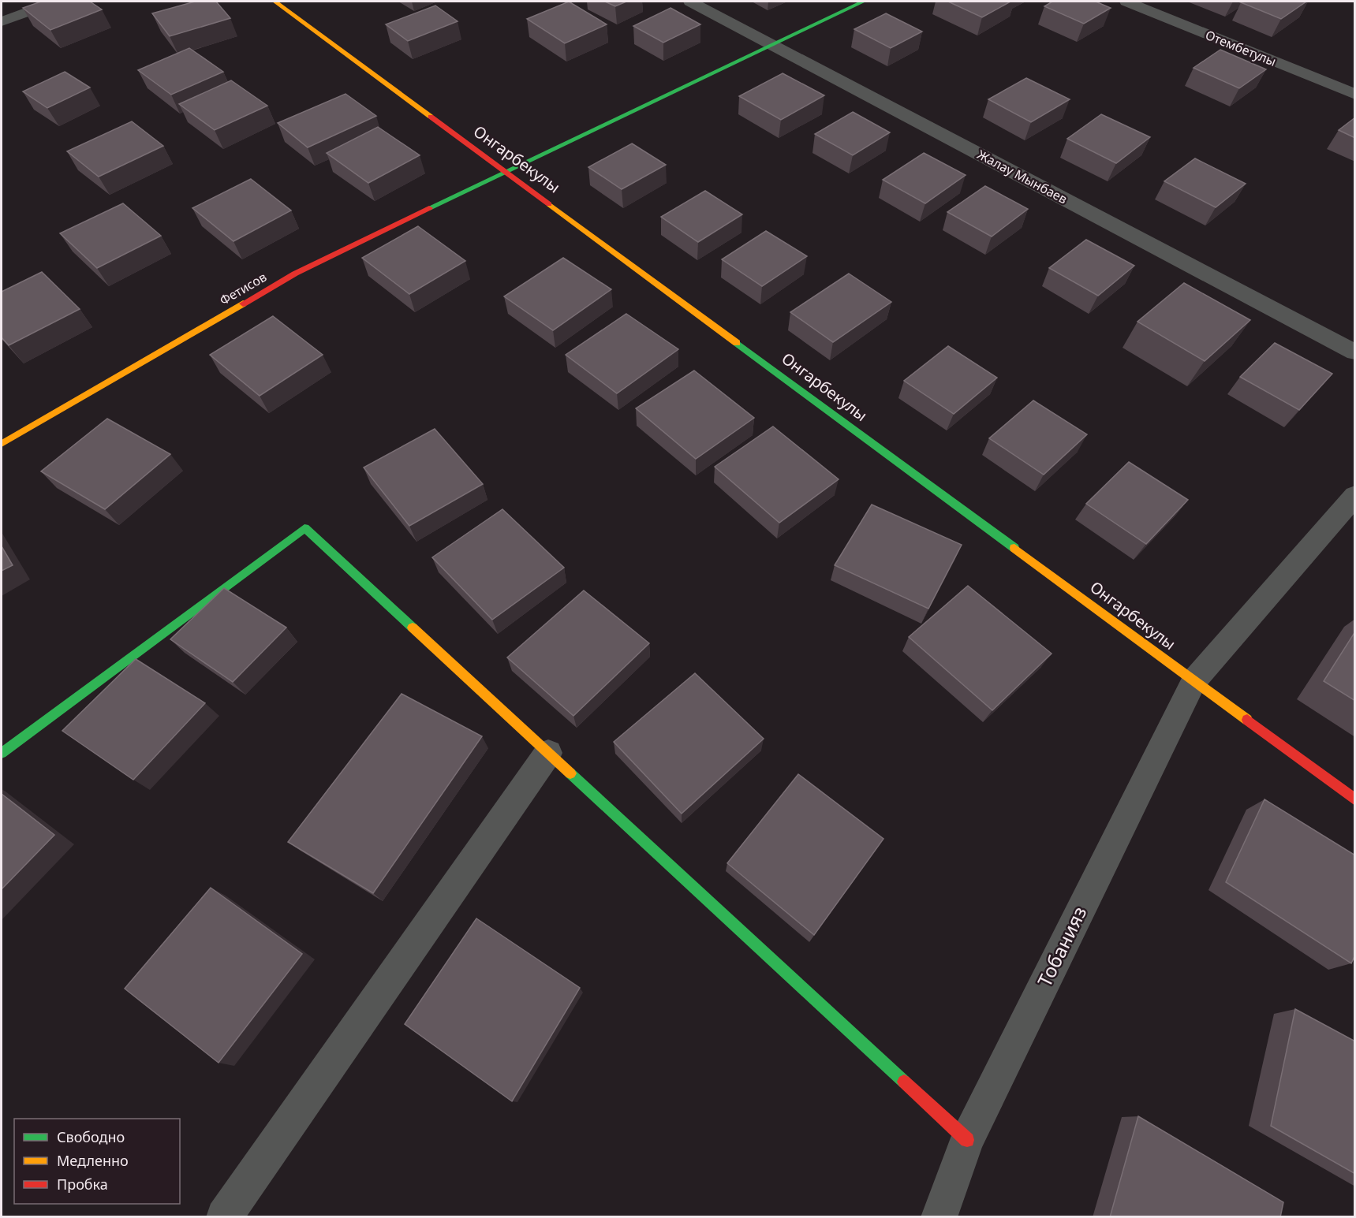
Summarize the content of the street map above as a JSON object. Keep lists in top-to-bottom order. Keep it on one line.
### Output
{"streets":{"street":["Отембетулы","Онгарбекулы","Жалау Мынбаев","Фетисов","Тобанияз"]},"crossings":[["Онгарбекулы","Фетисов"],["Онгарбекулы","Тобанияз"],["Жалау Мынбаев","Фетисов"]],"legend":["Свободно","Медленно","Пробка"]}
